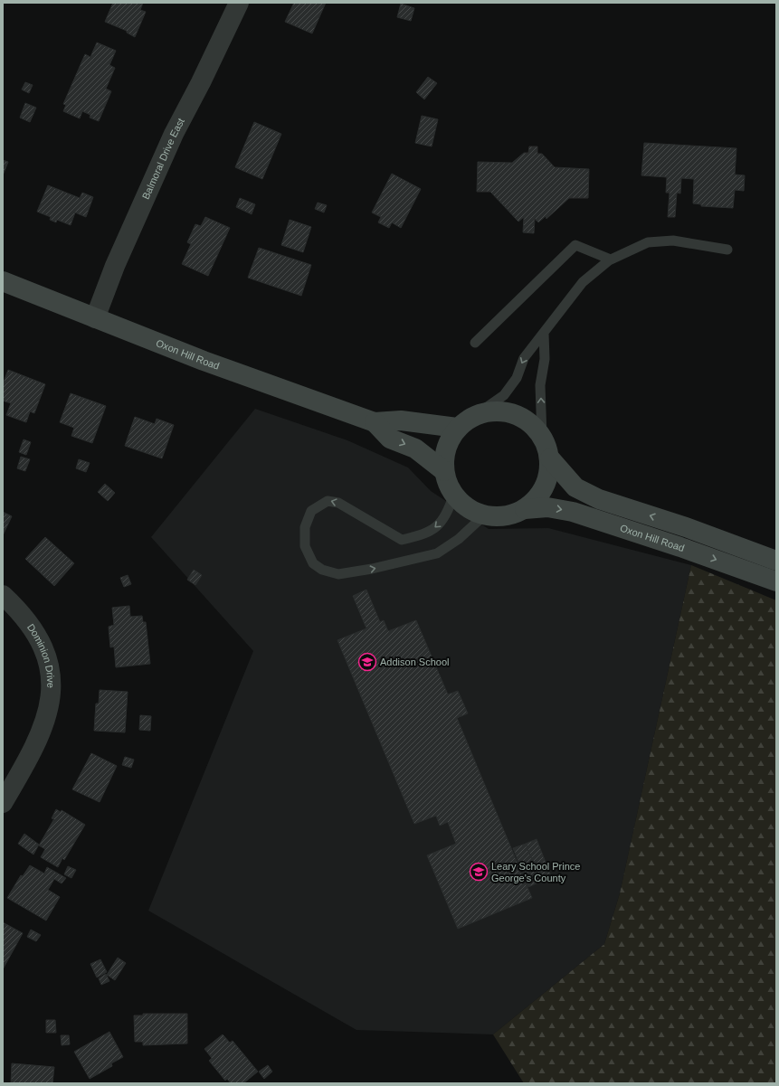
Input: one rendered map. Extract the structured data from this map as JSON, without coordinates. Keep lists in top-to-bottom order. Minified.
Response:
{"streets":{"main road":["Oxon Hill Road"],"street":["Balmoral Drive East","Dominion Drive"]},"crossings":[["Balmoral Drive East","Oxon Hill Road"]],"places":{"school or university":["Addison School","Leary School Prince George's County"]}}
